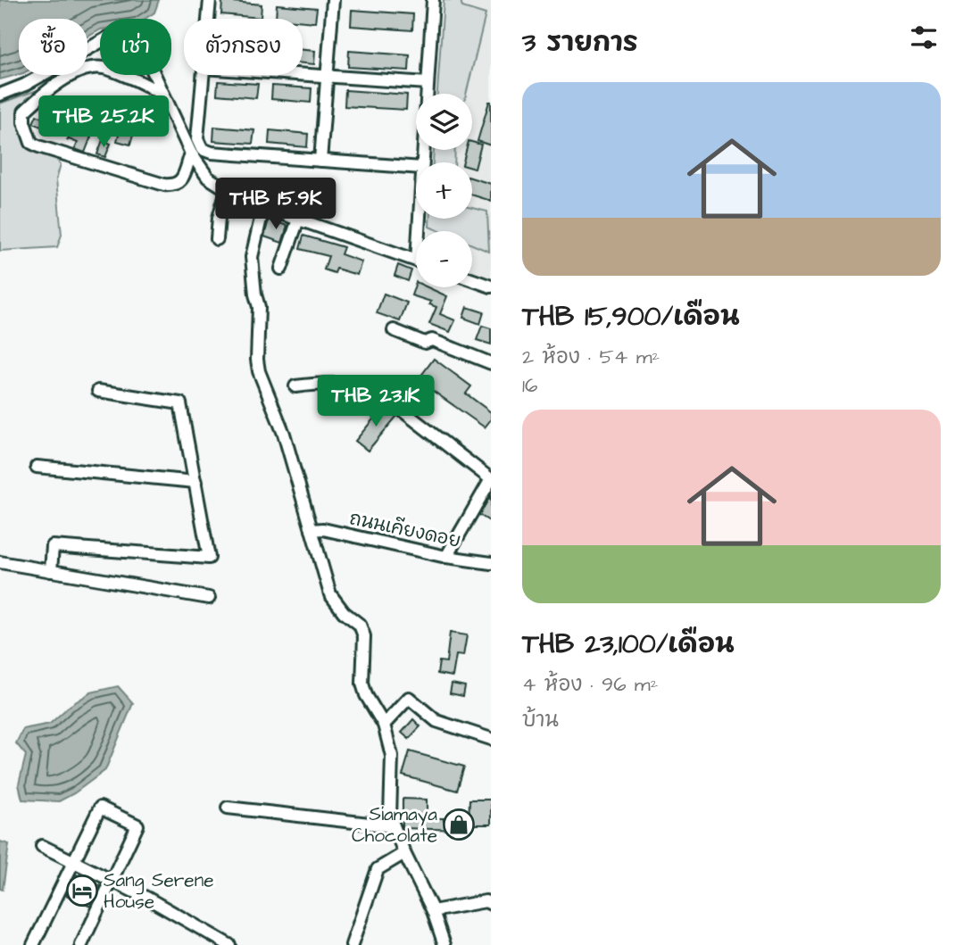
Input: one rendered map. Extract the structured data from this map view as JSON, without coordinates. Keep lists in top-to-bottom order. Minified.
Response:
{"streets":{"street":["ถนนเคียงดอย"]},"places":{"shop":["Siamaya Chocolate"],"hotel":["Sang Serene House"]},"page":{"heading":"3 รายการ","chip":["ซื้อ","เช่า","ตัวกรอง"],"list":[{"name":"THB 15,900/เดือน","note":"2 ห้อง · 54 m² · 16"},{"name":"THB 23,100/เดือน","note":"4 ห้อง · 96 m² · บ้าน"}],"map_buttons":["+","−"],"price":["THB 25.2K","THB 15.9K","THB 23.1K"]}}
